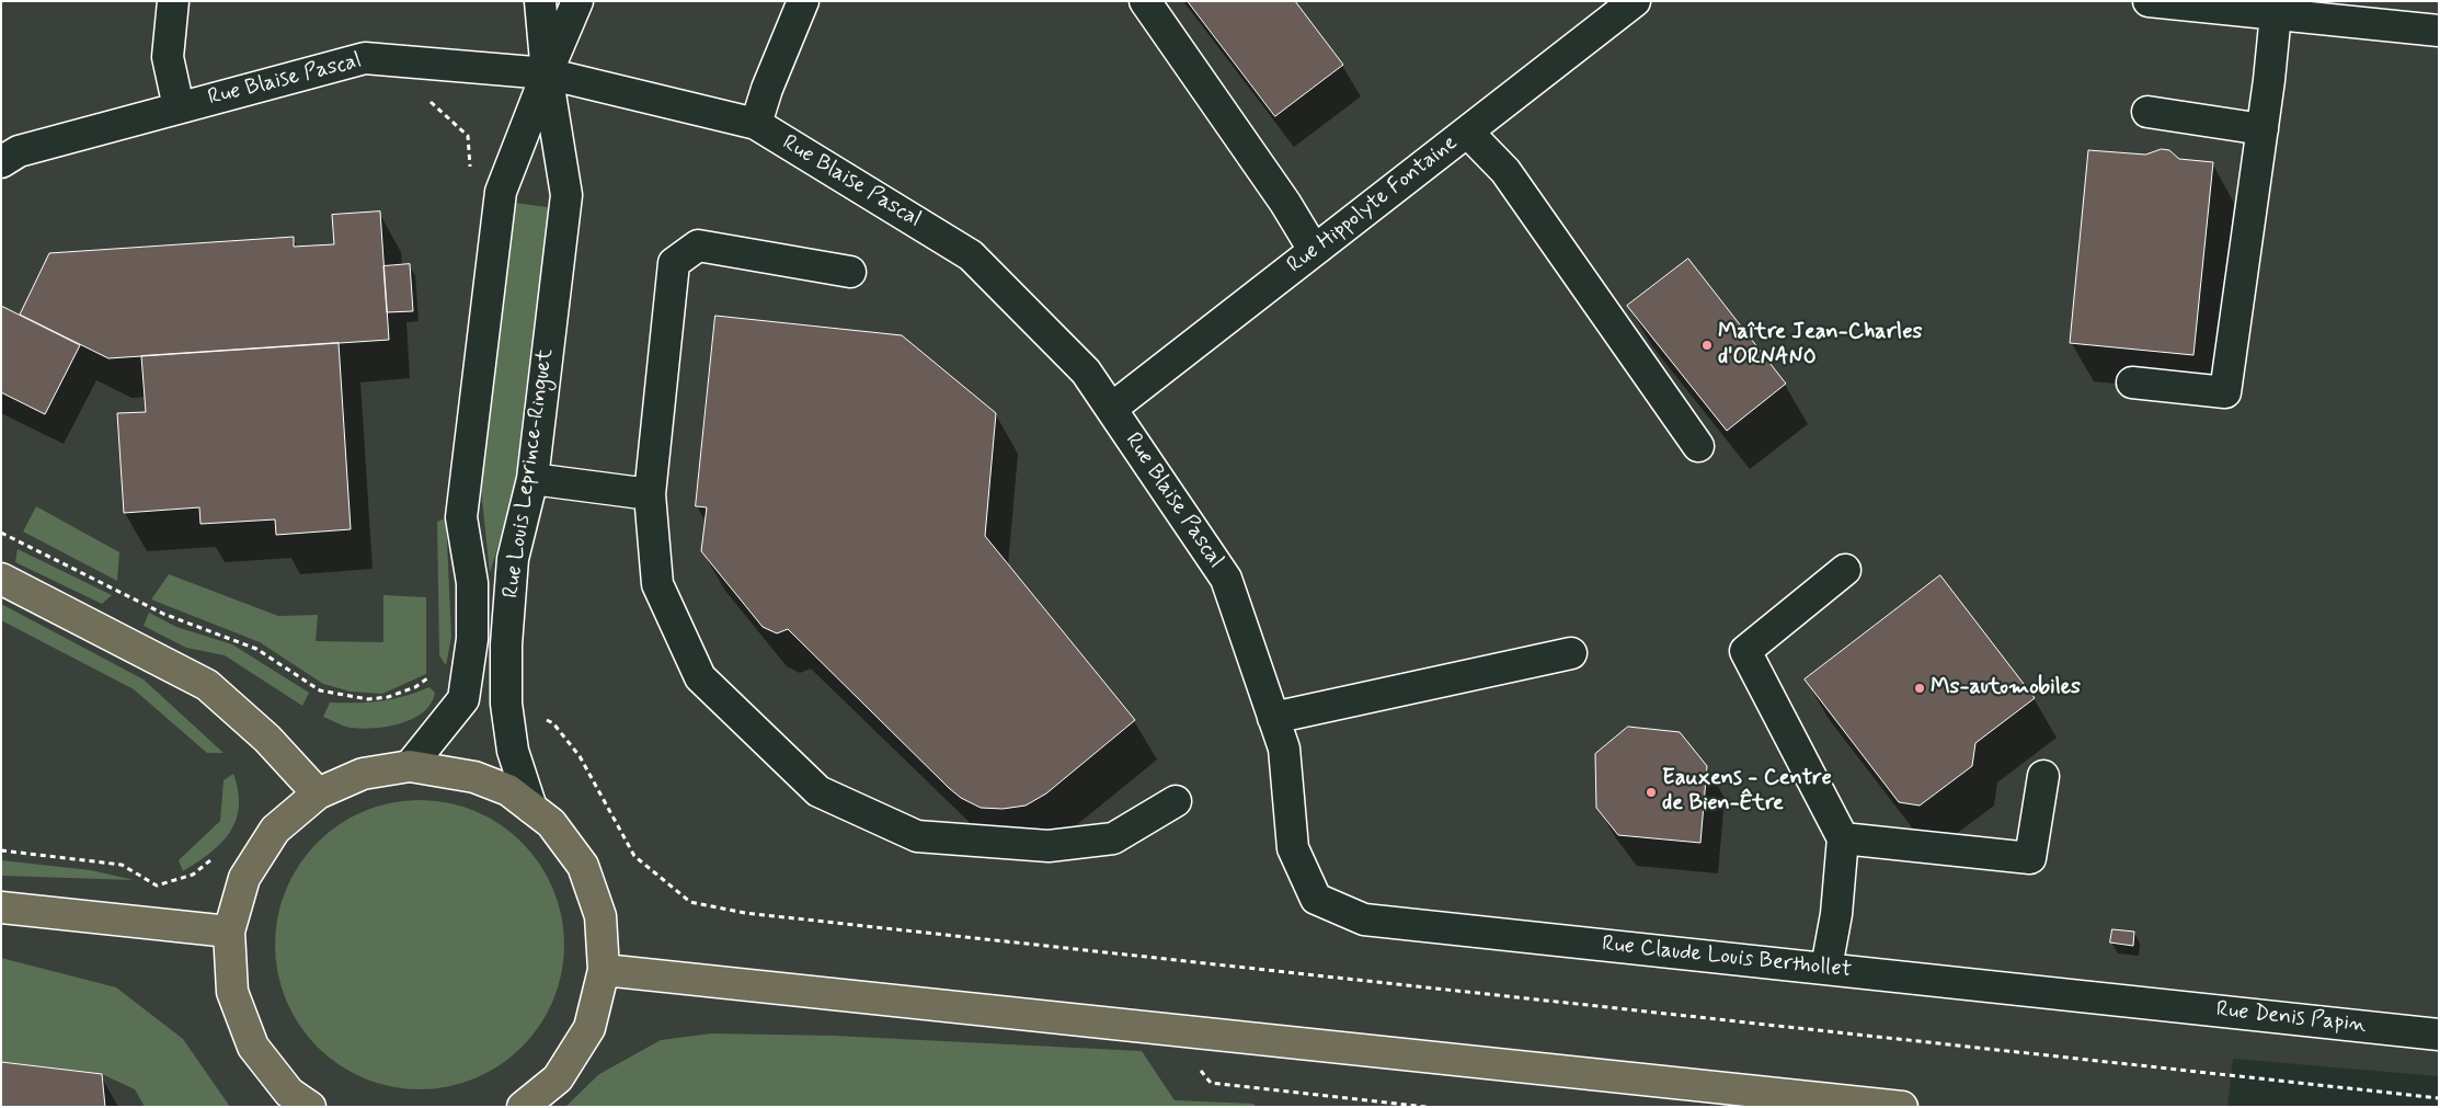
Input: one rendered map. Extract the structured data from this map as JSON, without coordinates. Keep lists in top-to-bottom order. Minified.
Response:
{"streets":{"street":["Rue Blaise Pascal","Rue Hippolyte Fontaine","Rue Louis Leprince-Ringuet","Rue Claude Louis Berthollet","Rue Denis Papin"]},"crossings":[["Rue Blaise Pascal","Rue Hippolyte Fontaine"],["Rue Blaise Pascal","Rue Louis Leprince-Ringuet"],["Rue Blaise Pascal","Rue Claude Louis Berthollet"],["Rue Claude Louis Berthollet","Rue Denis Papin"]],"places":["Maître Jean-Charles d'ORNANO","Ms-automobiles","Eauxens - Centre de Bien-Être"]}
